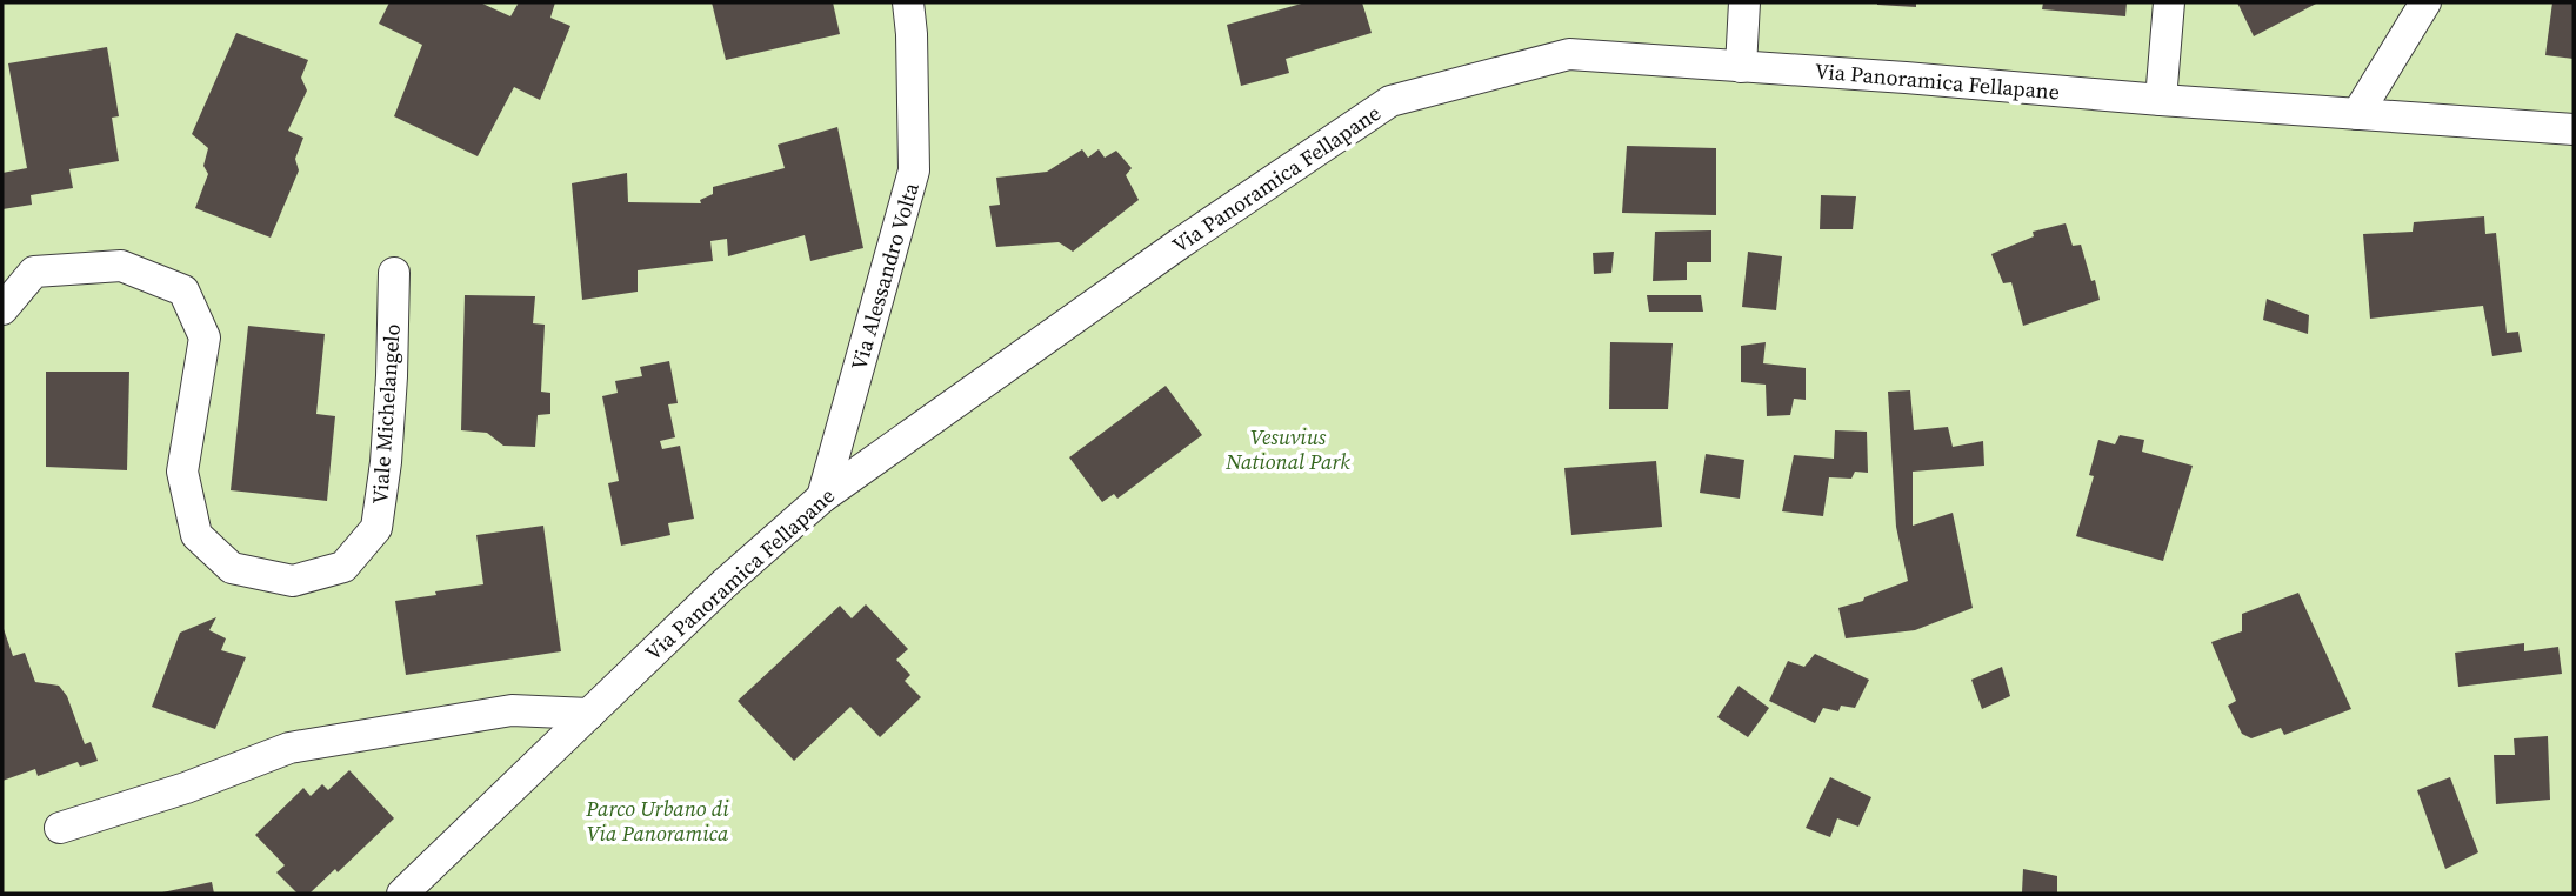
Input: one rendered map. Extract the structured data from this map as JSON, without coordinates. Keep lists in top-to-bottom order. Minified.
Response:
{"streets":{"street":["Via Panoramica Fellapane","Via Alessandro Volta","Viale Michelangelo"]},"crossings":[["Via Panoramica Fellapane","Via Alessandro Volta"]],"parks":["Vesuvius National Park","Parco Urbano di Via Panoramica"]}
